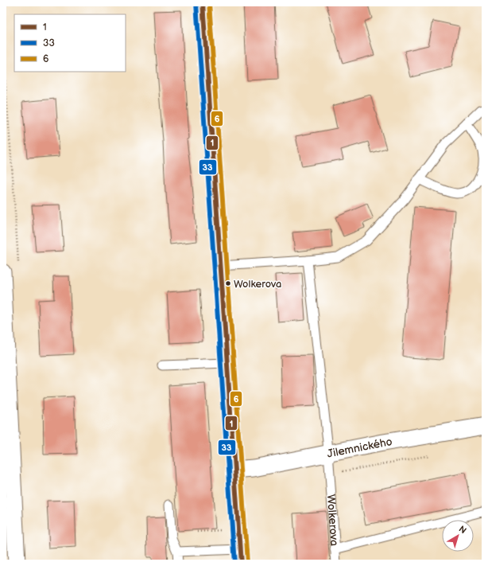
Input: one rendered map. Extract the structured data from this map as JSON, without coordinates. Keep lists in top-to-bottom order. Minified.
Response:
{"streets":{"street":["Jilemnického"],"lane":["Wolkerova"]},"crossings":[["Jilemnického","Wolkerova"]],"places":["Wolkerova"],"lines":["transit line 1","transit line 6","transit line 33"],"legend":["1","33","6"],"north":"top right"}
